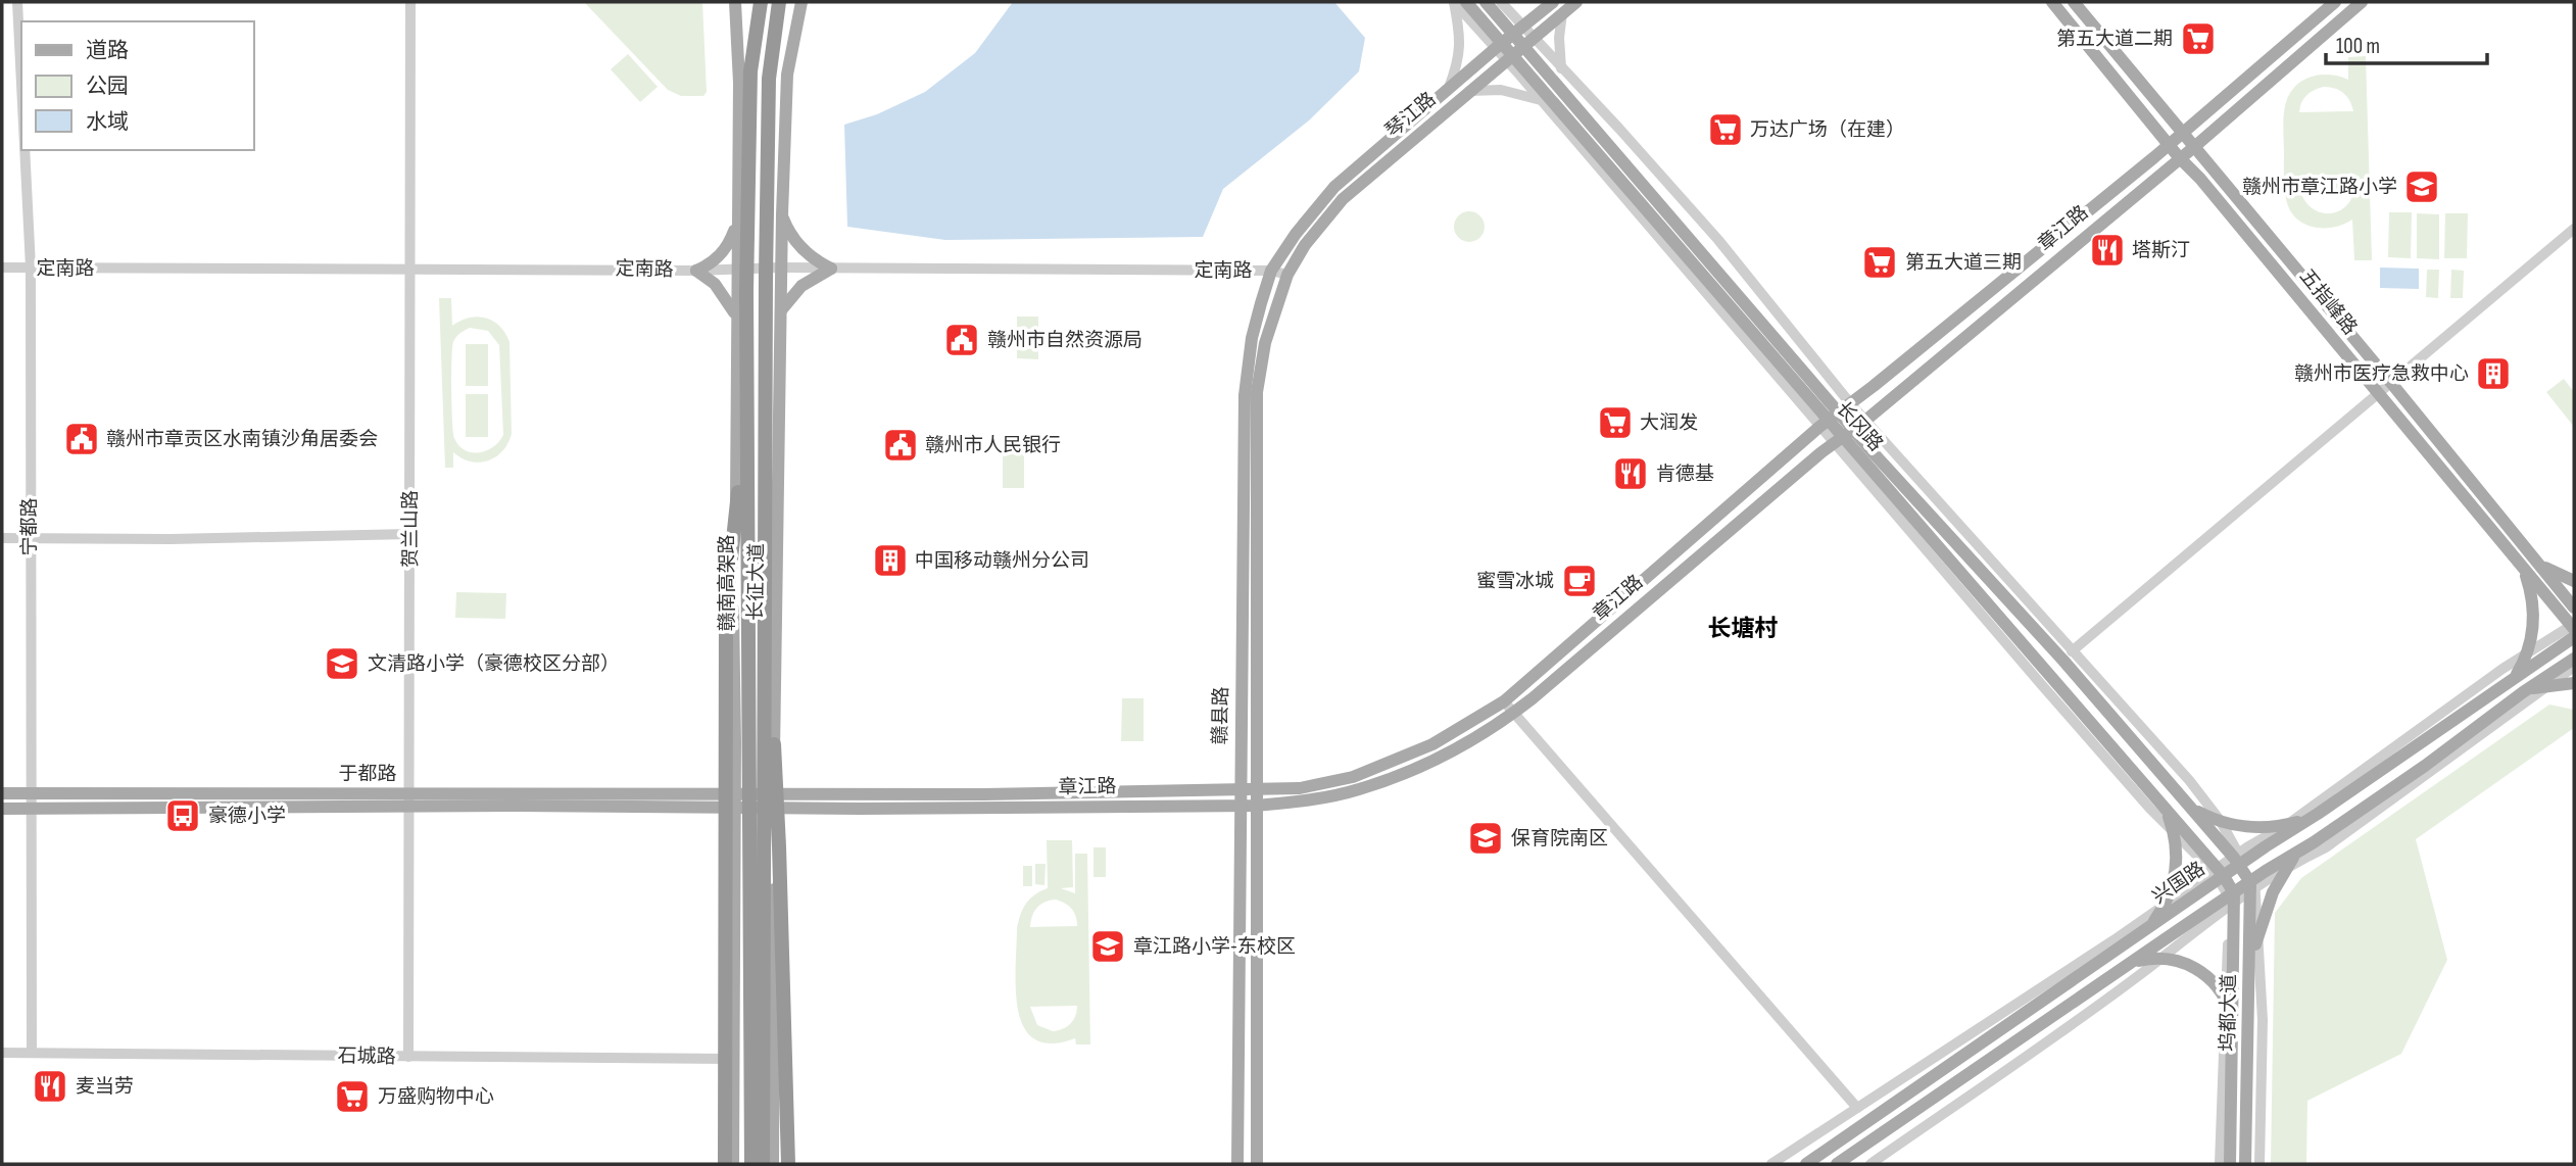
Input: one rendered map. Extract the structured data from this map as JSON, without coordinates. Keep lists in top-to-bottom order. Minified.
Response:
{"streets":{"highway":["赣南高架路"],"main road":["琴江路","章江路","五指峰路","长冈路","长征大道","赣县路","于都路","兴国路","坞都大道"],"street":["定南路","宁都路","贺兰山路","石城路"]},"crossings":[["琴江路","定南路"],["琴江路","长冈路"],["琴江路","赣县路"],["章江路","五指峰路"],["章江路","长冈路"],["章江路","长征大道"],["章江路","赣县路"],["章江路","于都路"],["定南路","宁都路"],["定南路","贺兰山路"],["定南路","长征大道"],["定南路","赣县路"],["五指峰路","兴国路"],["长冈路","兴国路"],["宁都路","于都路"],["宁都路","石城路"],["贺兰山路","于都路"],["贺兰山路","石城路"],["长征大道","于都路"],["长征大道","石城路"],["兴国路","坞都大道"]],"districts":["长塘村"],"places":{"supermarket":["第五大道二期","万达广场（在建）","第五大道三期","大润发","万盛购物中心"],"school or university":["赣州市章江路小学","文清路小学（豪德校区分部）","保育院南区","章江路小学-东校区"],"restaurant":["塔斯汀","肯德基","麦当劳"],"public building":["赣州市自然资源局","赣州市章贡区水南镇沙角居委会","赣州市人民银行"],"building":["赣州市医疗急救中心","中国移动赣州分公司"],"cafe":["蜜雪冰城"],"bus stop":["豪德小学"]},"legend":["道路","公园","水域"],"scale_bar":"100 m"}
